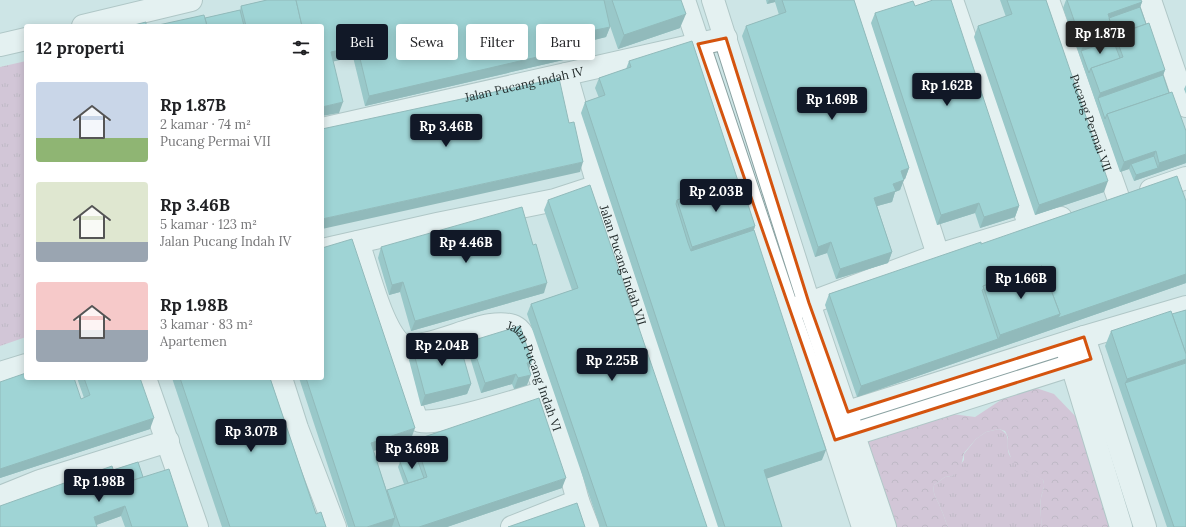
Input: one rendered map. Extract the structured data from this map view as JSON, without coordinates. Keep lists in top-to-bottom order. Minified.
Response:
{"streets":{"street":["Jalan Pucang Indah IV","Pucang Permai VII","Jalan Pucang Indah VII","Jalan Pucang Indah VI"]},"crossings":[["Jalan Pucang Indah IV","Jalan Pucang Indah VII"]],"page":{"price":["Rp 1.87B","Rp 1.62B","Rp 1.69B","Rp 3.46B","Rp 2.03B","Rp 4.46B","Rp 1.66B","Rp 2.04B","Rp 2.25B","Rp 3.07B","Rp 3.69B","Rp 1.98B"],"chip":["Beli","Sewa","Filter","Baru"],"heading":"12 properti","list":[{"name":"Rp 1.87B","note":"2 kamar · 74 m² · Pucang Permai VII"},{"name":"Rp 3.46B","note":"5 kamar · 123 m² · Jalan Pucang Indah IV"},{"name":"Rp 1.98B","note":"3 kamar · 83 m² · Apartemen"}]}}
